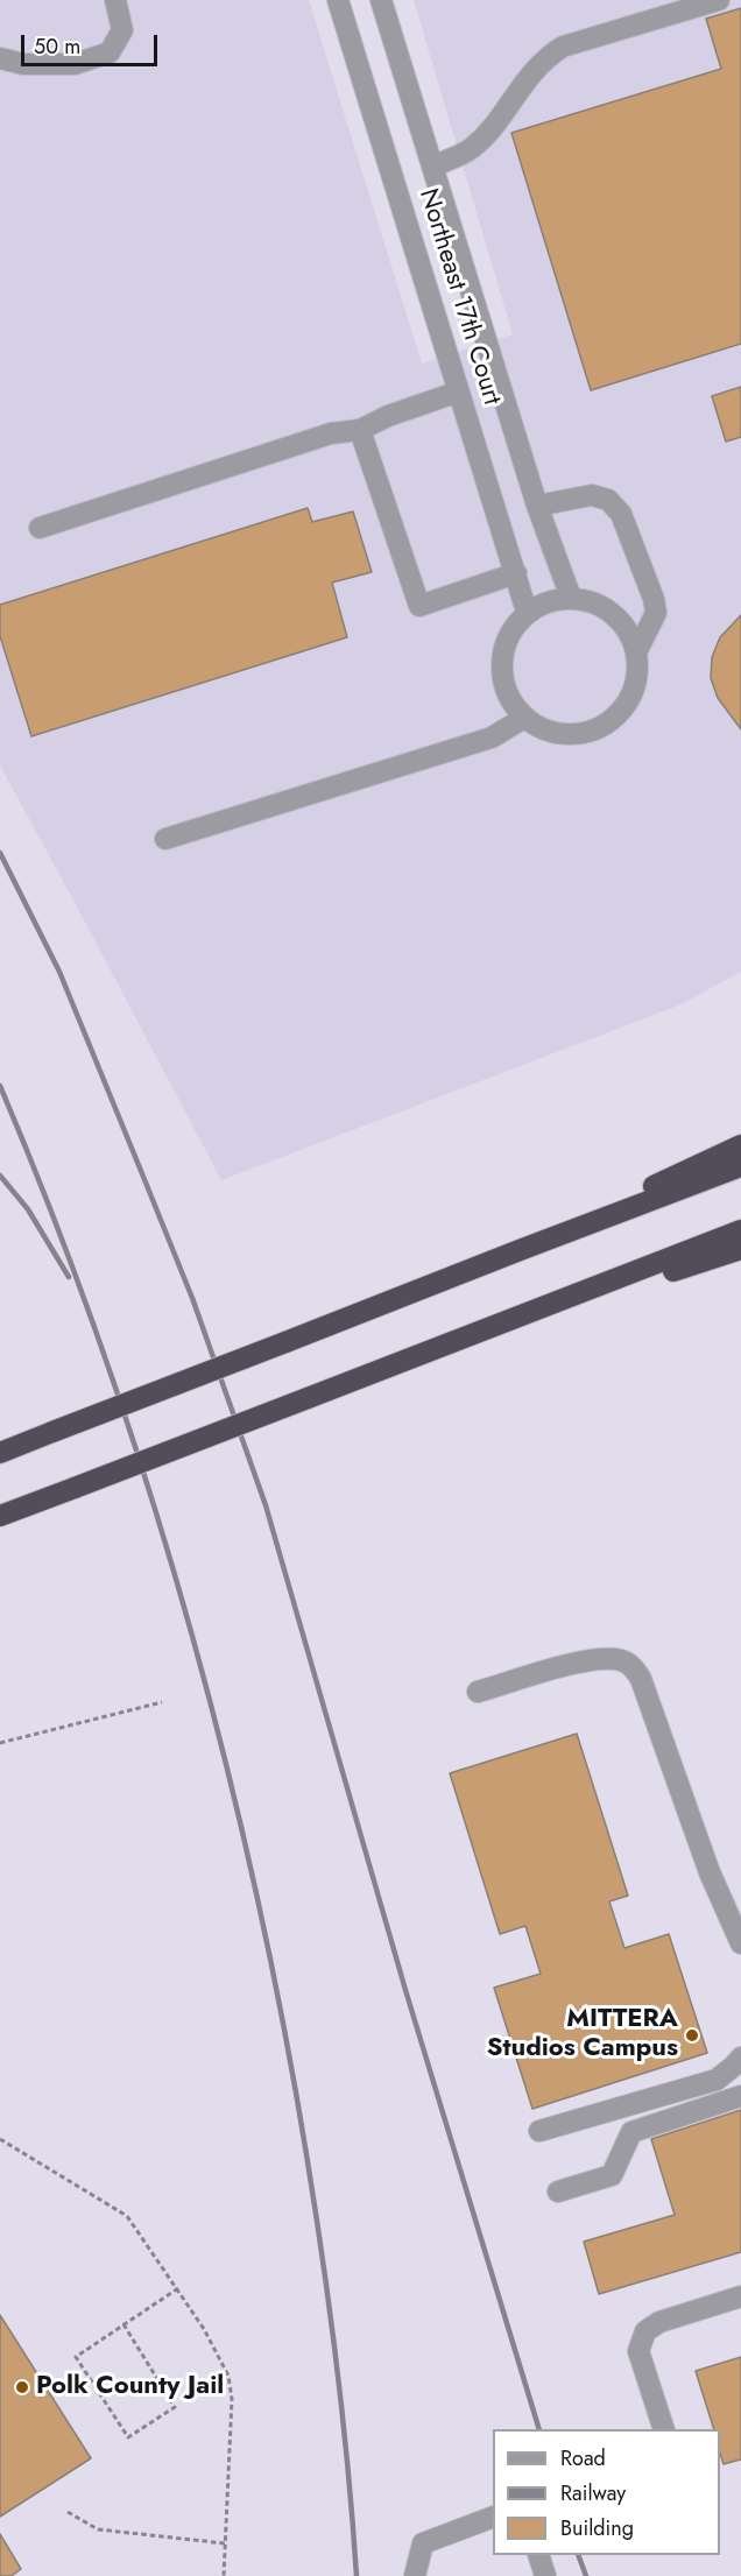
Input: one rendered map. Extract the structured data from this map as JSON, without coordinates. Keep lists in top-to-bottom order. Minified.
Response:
{"streets":{"street":["Northeast 17th Court"]},"places":["MITTERA Studios Campus","Polk County Jail"],"legend":["Road","Railway","Building"],"scale_bar":"50 m"}
